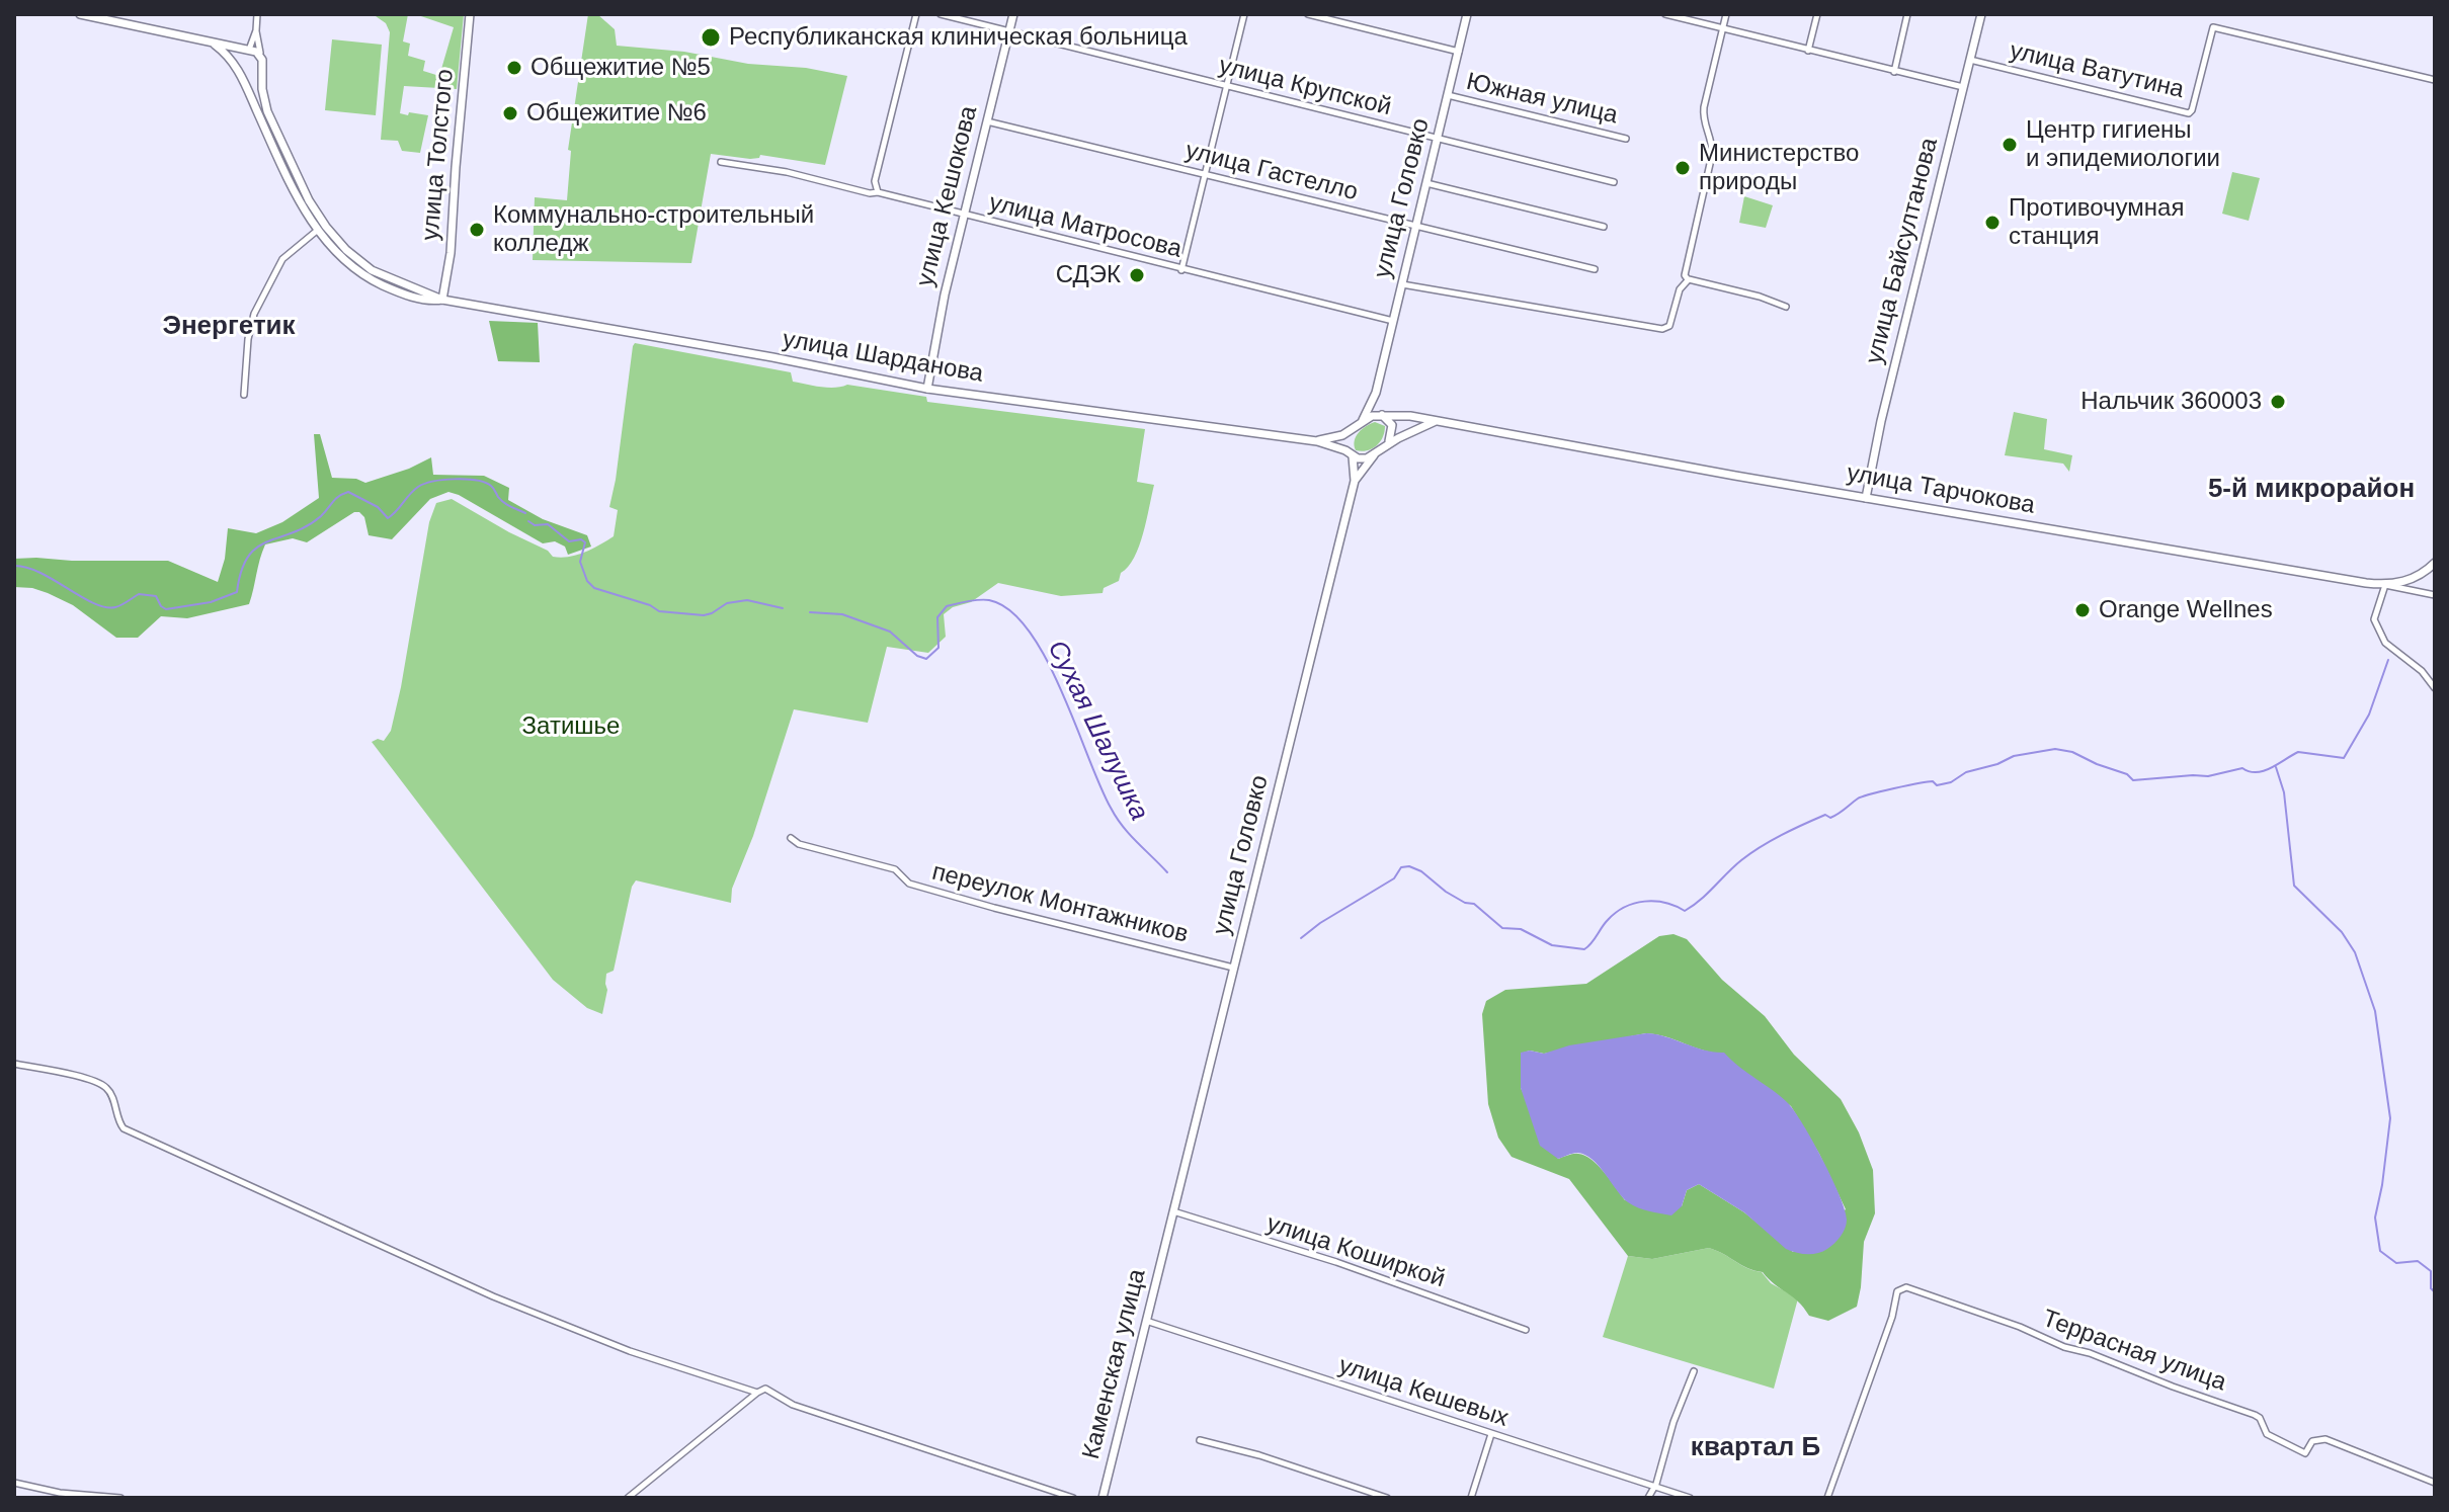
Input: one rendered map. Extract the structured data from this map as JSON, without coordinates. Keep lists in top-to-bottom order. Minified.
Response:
{"streets":{"main road":["улица Толстого","улица Кешокова","улица Головко","улица Байсултанова","улица Шарданова","улица Тарчокова","Каменская улица"],"street":["улица Ватутина","улица Крупской","Южная улица","улица Гастелло","улица Матросова","переулок Монтажников","улица Коширкой","Террасная улица","улица Кешевых"]},"crossings":[["улица Ватутина","улица Байсултанова"],["улица Крупской","улица Кешокова"],["улица Крупской","улица Головко"],["Южная улица","улица Головко"],["улица Толстого","улица Шарданова"],["улица Гастелло","улица Кешокова"],["улица Гастелло","улица Головко"],["улица Кешокова","улица Матросова"],["улица Кешокова","улица Шарданова"],["улица Головко","улица Матросова"],["улица Головко","переулок Монтажников"],["улица Головко","улица Коширкой"],["улица Головко","Каменская улица"],["улица Байсултанова","улица Тарчокова"],["Каменская улица","улица Кешевых"]],"districts":["Энергетик","5-й микрорайон","квартал Б"],"water":["Сухая Шалушка"],"parks":["Затишье"],"places":["Республиканская клиническая больница","Общежитие №5","Общежитие №6","Центр гигиены и эпидемиологии","Министерство природы","Противочумная станция","Коммунально-строительный колледж","СДЭК","Нальчик 360003","Orange Wellnes"]}
